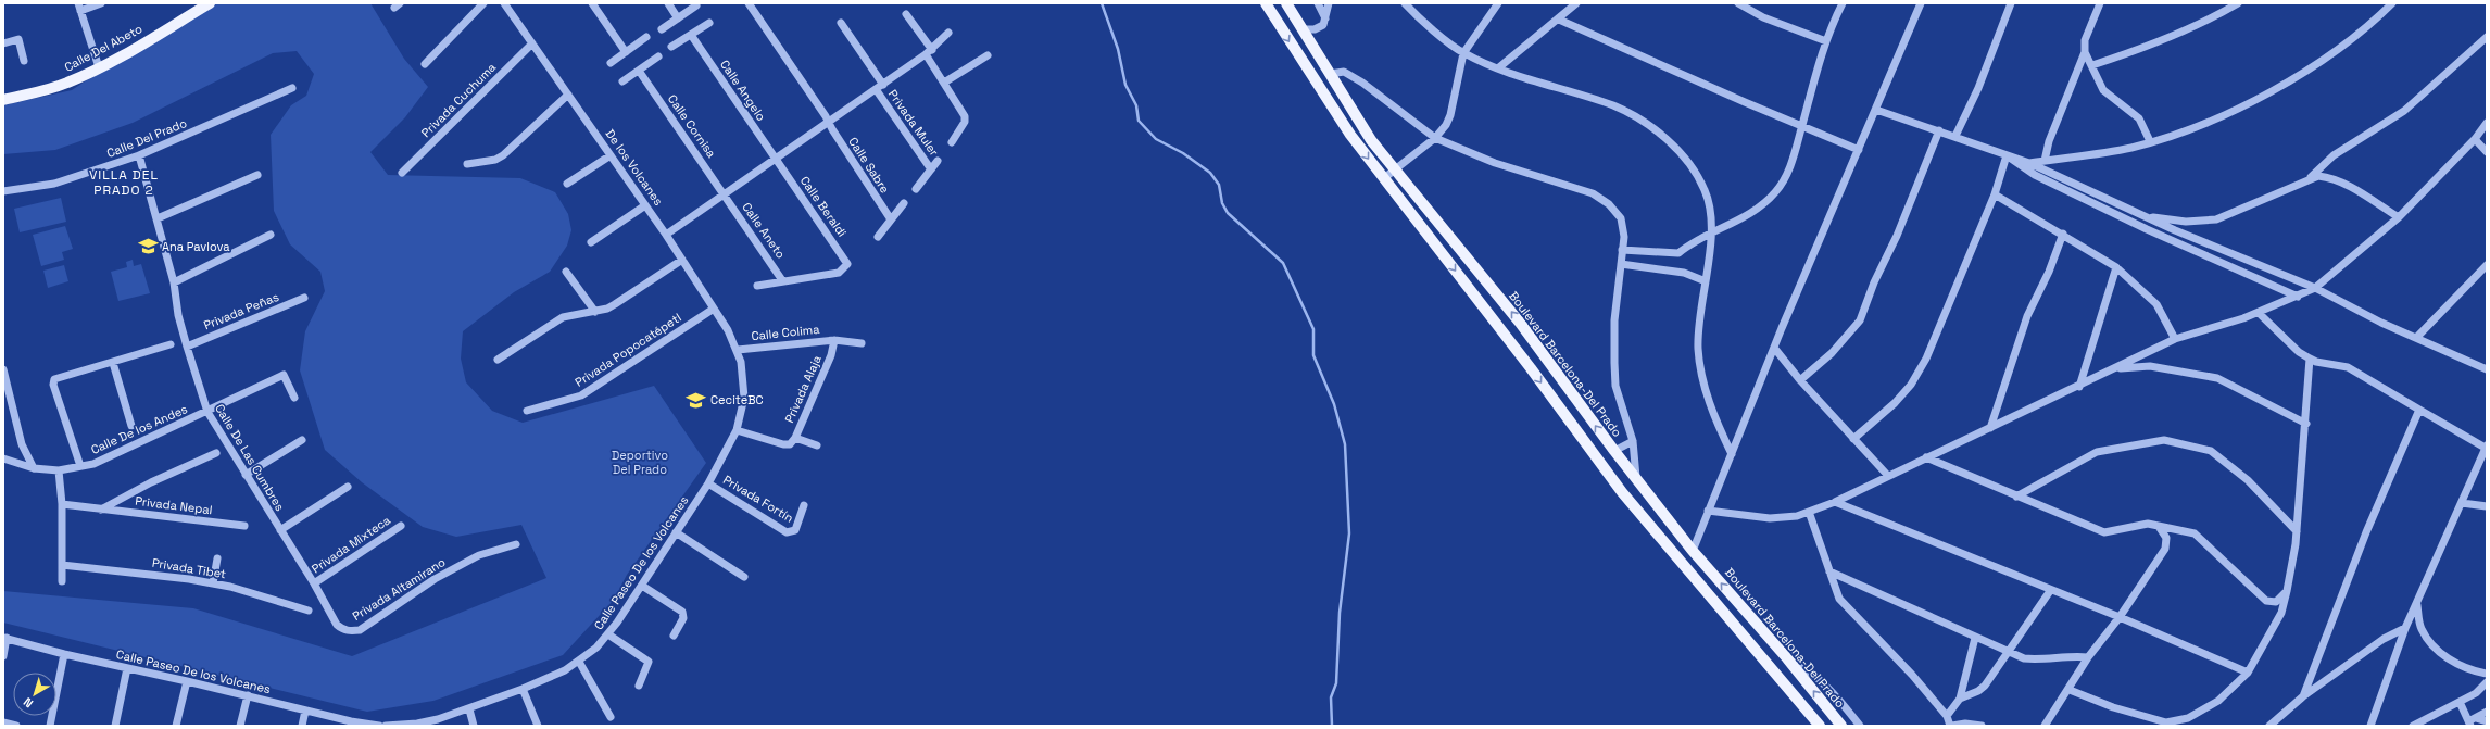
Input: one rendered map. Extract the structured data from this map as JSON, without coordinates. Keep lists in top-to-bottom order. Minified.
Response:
{"streets":{"main road":["Calle Del Abeto","Boulevard Barcelona-Del Prado"],"street":["Calle Angelo","Privada Cuchuma","Privada Muler","Calle Cornisa","Calle Del Prado","Calle Sabre","De los Volcanes","Calle Beraldi","Calle Aneto","Privada Peñas","Calle Colima","Privada Popocatépetl","Privada Alaja","Calle De los Andes","Calle De Las Cumbres","Privada Fortín","Privada Nepal","Privada Mixteca","Calle Paseo De los Volcanes","Privada Tibet","Privada Altamirano"]},"crossings":[["Calle Angelo","Calle Beraldi"],["Privada Cuchuma","De los Volcanes"],["Calle Cornisa","Calle Aneto"],["Calle Del Prado","Calle De Las Cumbres"],["De los Volcanes","Calle Colima"],["De los Volcanes","Privada Popocatépetl"],["De los Volcanes","Calle Paseo De los Volcanes"],["Calle Beraldi","Calle Aneto"],["Privada Peñas","Calle De Las Cumbres"],["Calle Colima","Privada Alaja"],["Calle Colima","Calle Paseo De los Volcanes"],["Privada Alaja","Calle Paseo De los Volcanes"],["Calle De los Andes","Calle De Las Cumbres"],["Calle De Las Cumbres","Privada Mixteca"],["Calle De Las Cumbres","Privada Altamirano"],["Privada Fortín","Calle Paseo De los Volcanes"]],"districts":["VILLA DEL PRADO 2"],"parks":["Deportivo Del Prado"],"places":{"school or university":["Ana Pavlova","CeciteBC"]},"north":"bottom left"}
